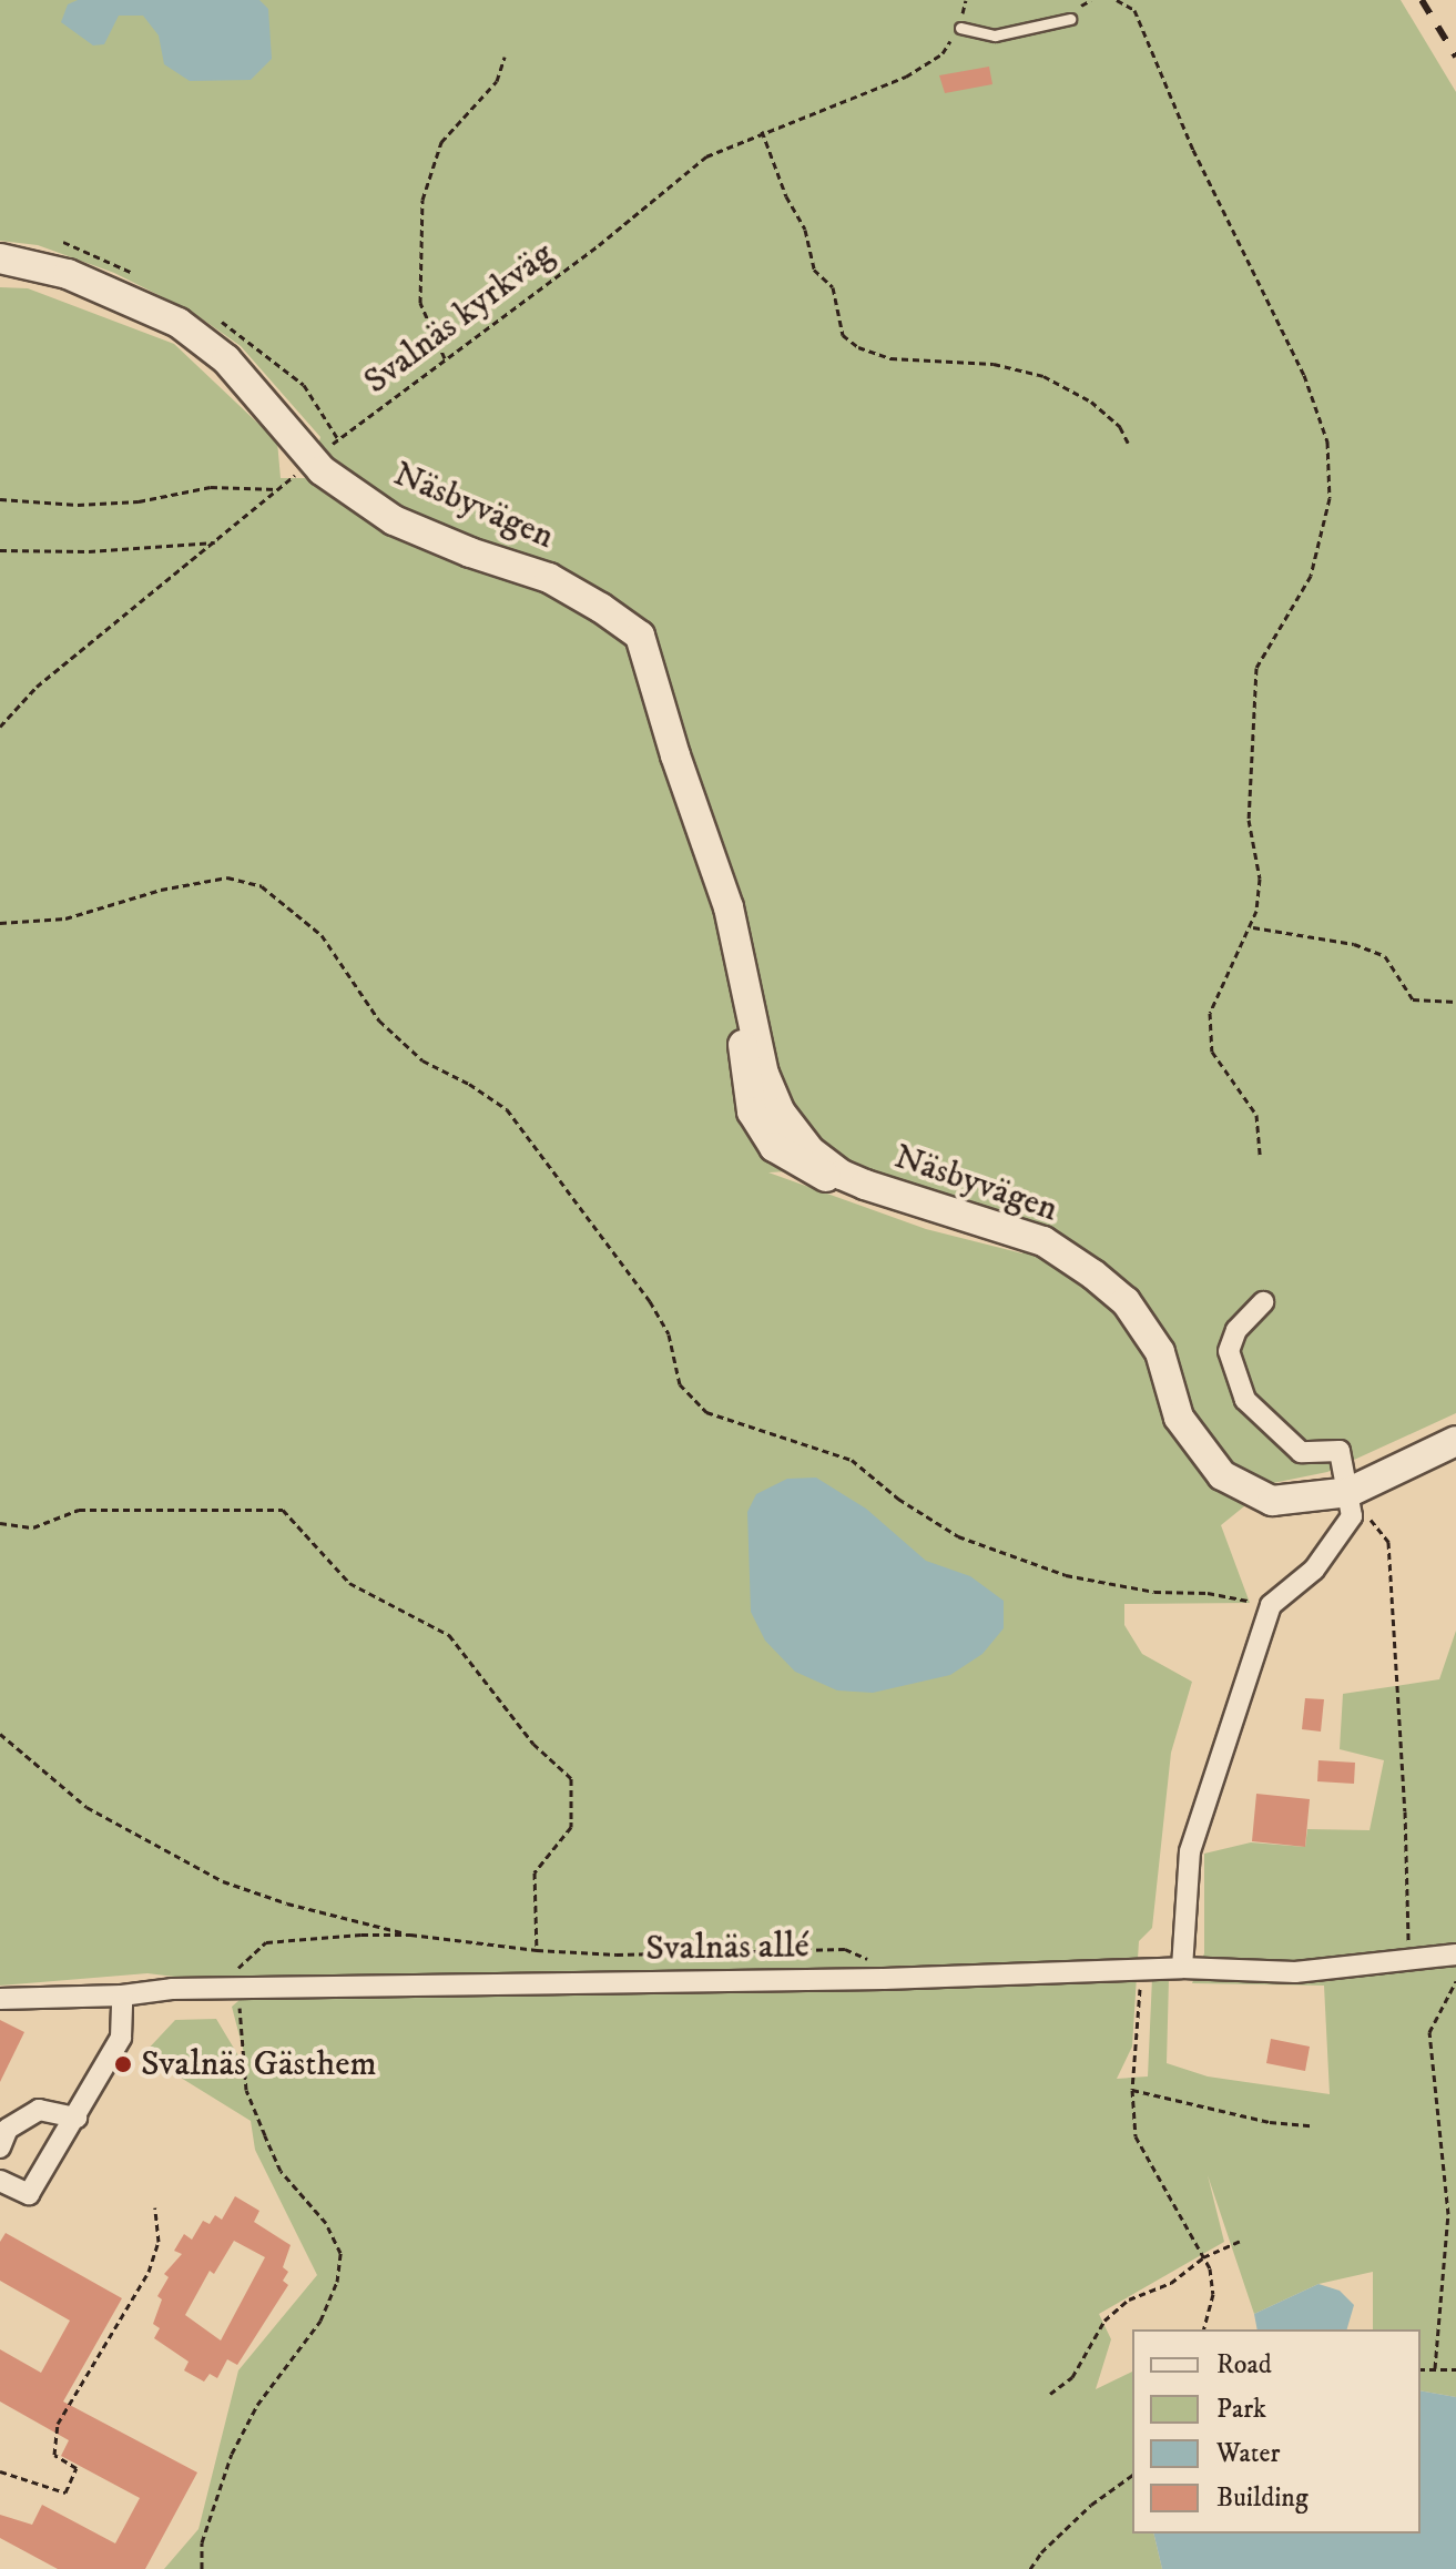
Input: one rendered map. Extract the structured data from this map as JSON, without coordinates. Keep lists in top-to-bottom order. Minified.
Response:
{"streets":{"street":["Näsbyvägen","Svalnäs allé"],"path":["Svalnäs kyrkväg"]},"crossings":[["Svalnäs kyrkväg","Näsbyvägen"]],"places":["Svalnäs Gästhem"],"legend":["Road","Park","Water","Building"]}
